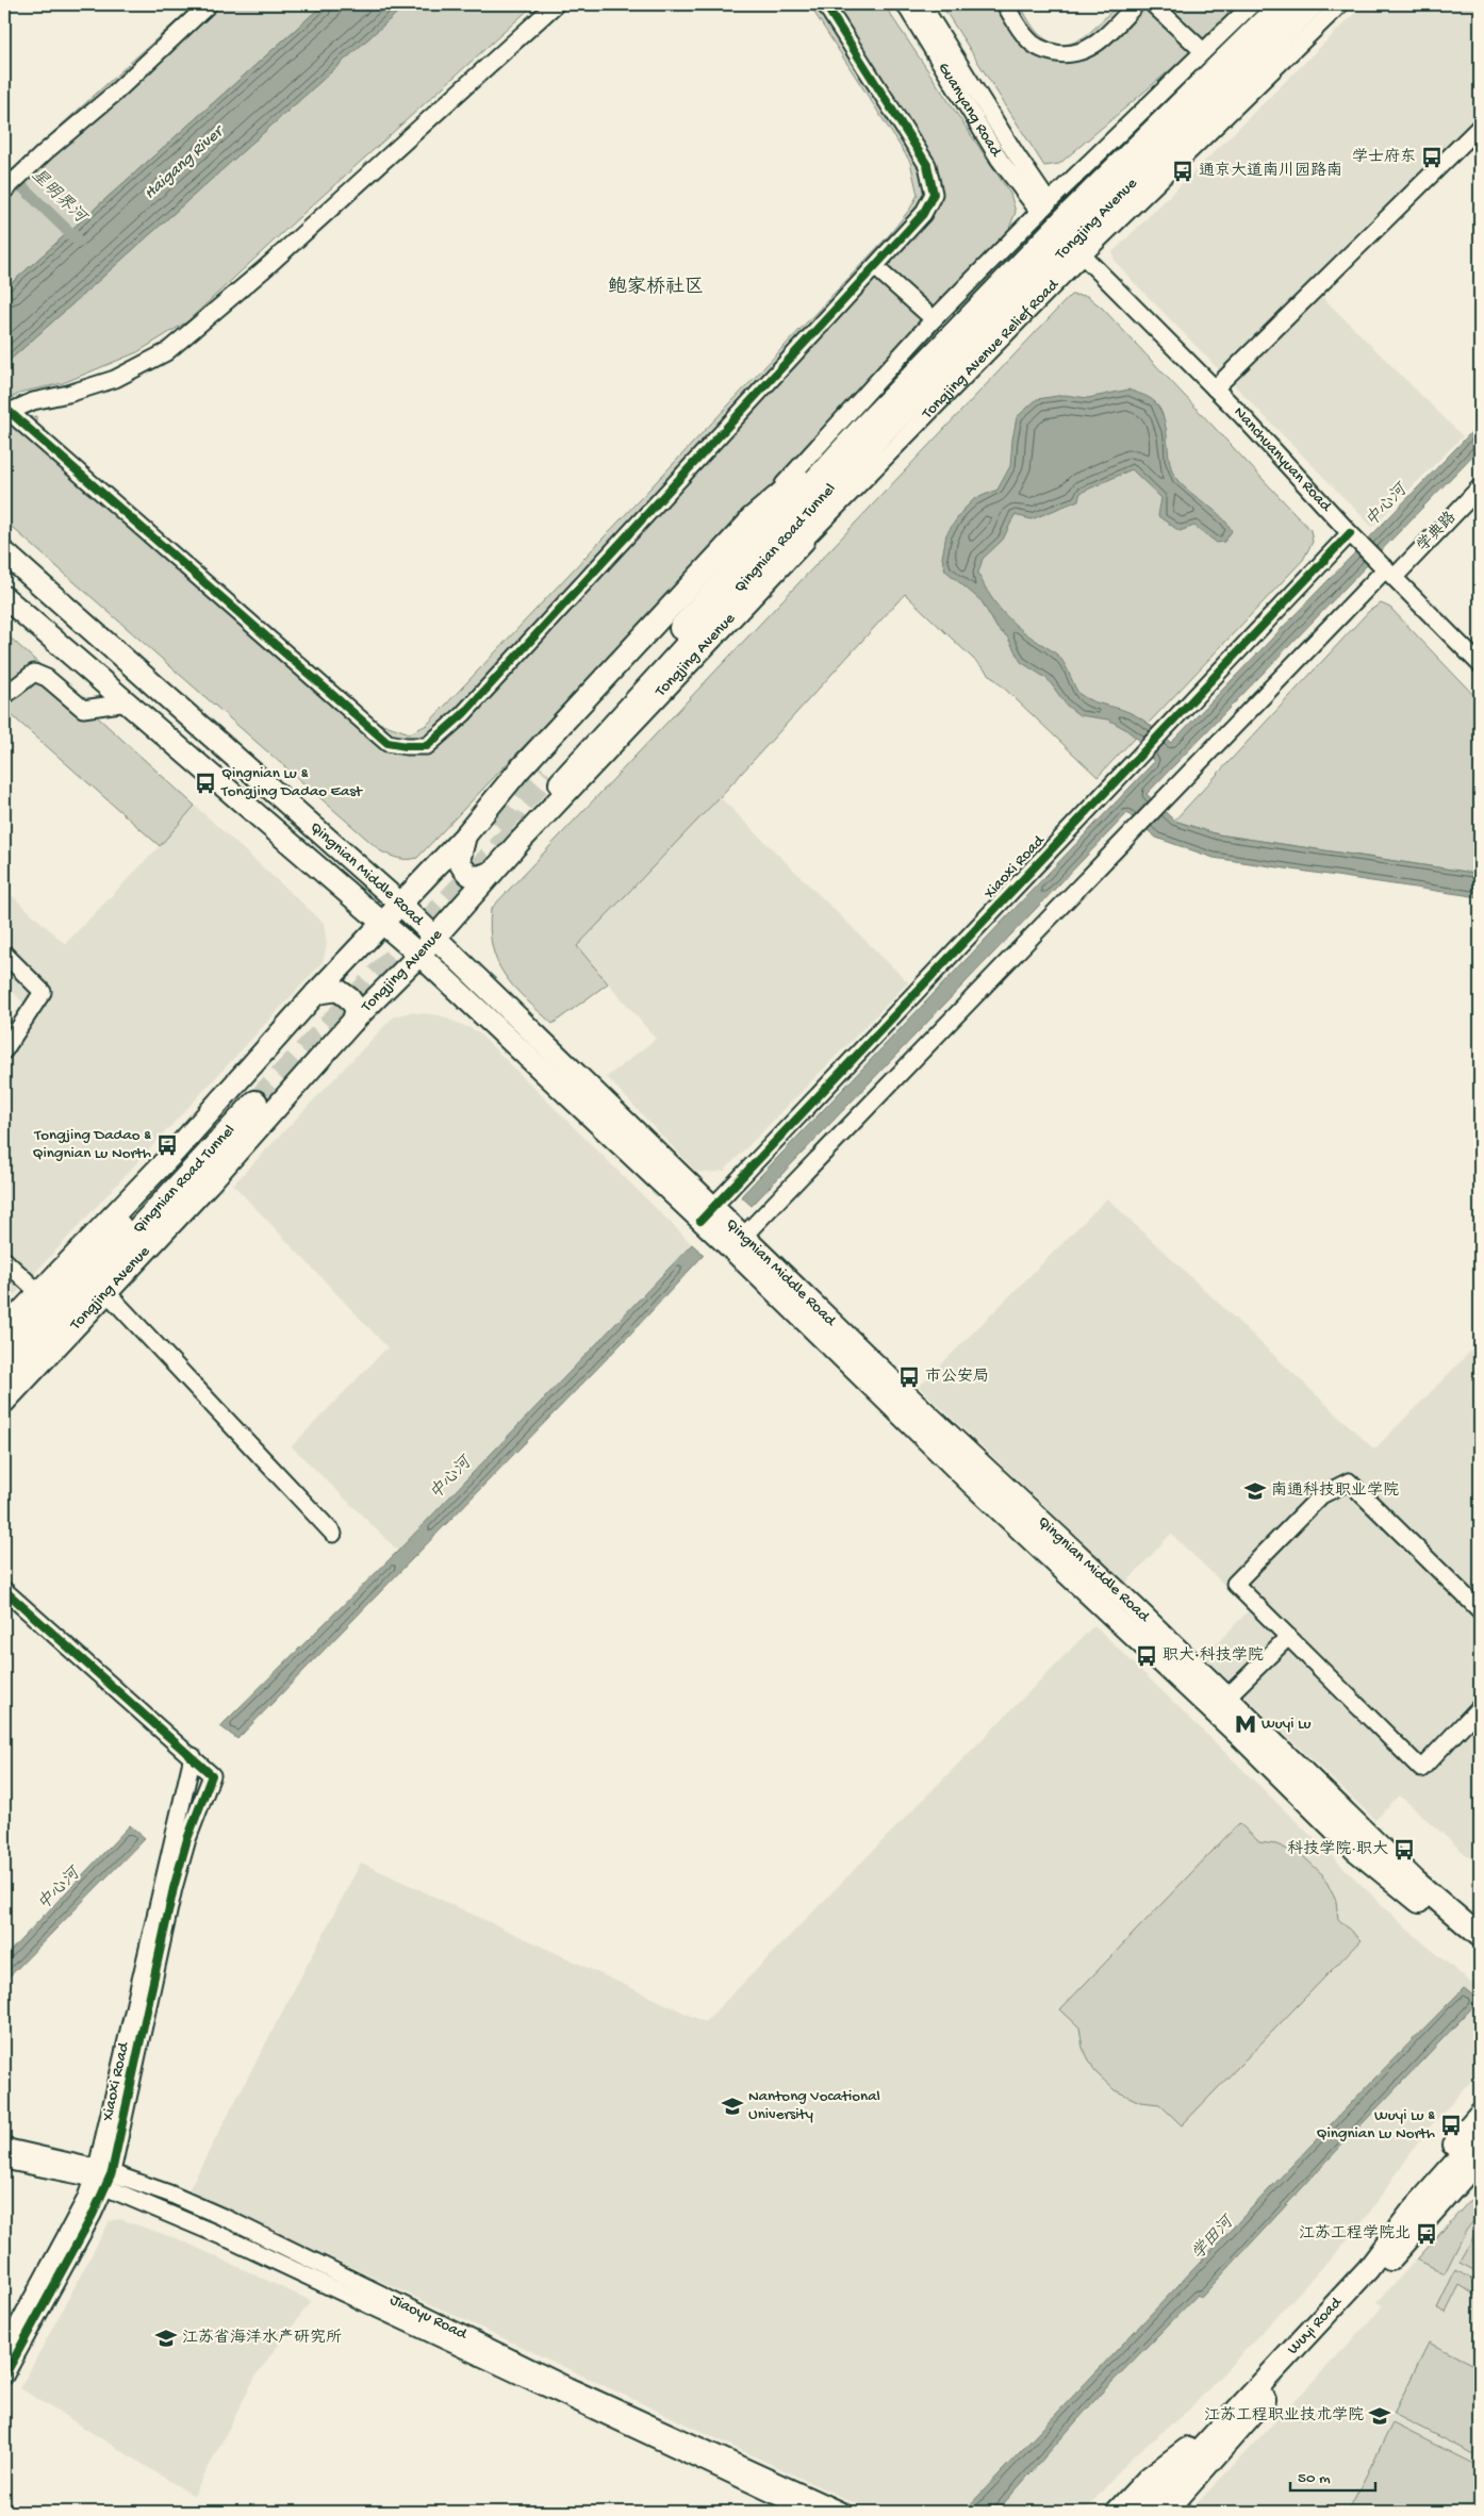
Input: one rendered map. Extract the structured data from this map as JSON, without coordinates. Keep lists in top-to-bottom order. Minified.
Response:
{"streets":{"highway":["Tongjing Avenue","Qingnian Road Tunnel"],"main road":["Qingnian Middle Road","Wuyi Road"],"street":["Guanyang Road","Tongjing Avenue Relief Road","Nanchuanyuan Road","学典路","Xiaoxi Road","Jiaoyu Road"]},"crossings":[["Tongjing Avenue","Tongjing Avenue Relief Road"],["Tongjing Avenue","Qingnian Road Tunnel"],["Tongjing Avenue","Qingnian Middle Road"],["Tongjing Avenue Relief Road","Nanchuanyuan Road"],["Nanchuanyuan Road","学典路"],["Nanchuanyuan Road","Xiaoxi Road"],["Xiaoxi Road","Qingnian Middle Road"],["Xiaoxi Road","Jiaoyu Road"]],"districts":["鲍家桥社区"],"water":["Haigang River","星明界河","中心河","学田河"],"places":{"bus stop":["学士府东","通京大道南川园路南","Qingnian Lu & Tongjing Dadao East","Tongjing Dadao & Qingnian Lu North","市公安局","职大·科技学院","科技学院·职大","Wuyi Lu & Qingnian Lu North","江苏工程学院北"],"school or university":["南通科技职业学院","Nantong Vocational University","江苏省海洋水产研究所","江苏工程职业技术学院"],"metro station":["Wuyi Lu"]},"scale_bar":"50 m"}
